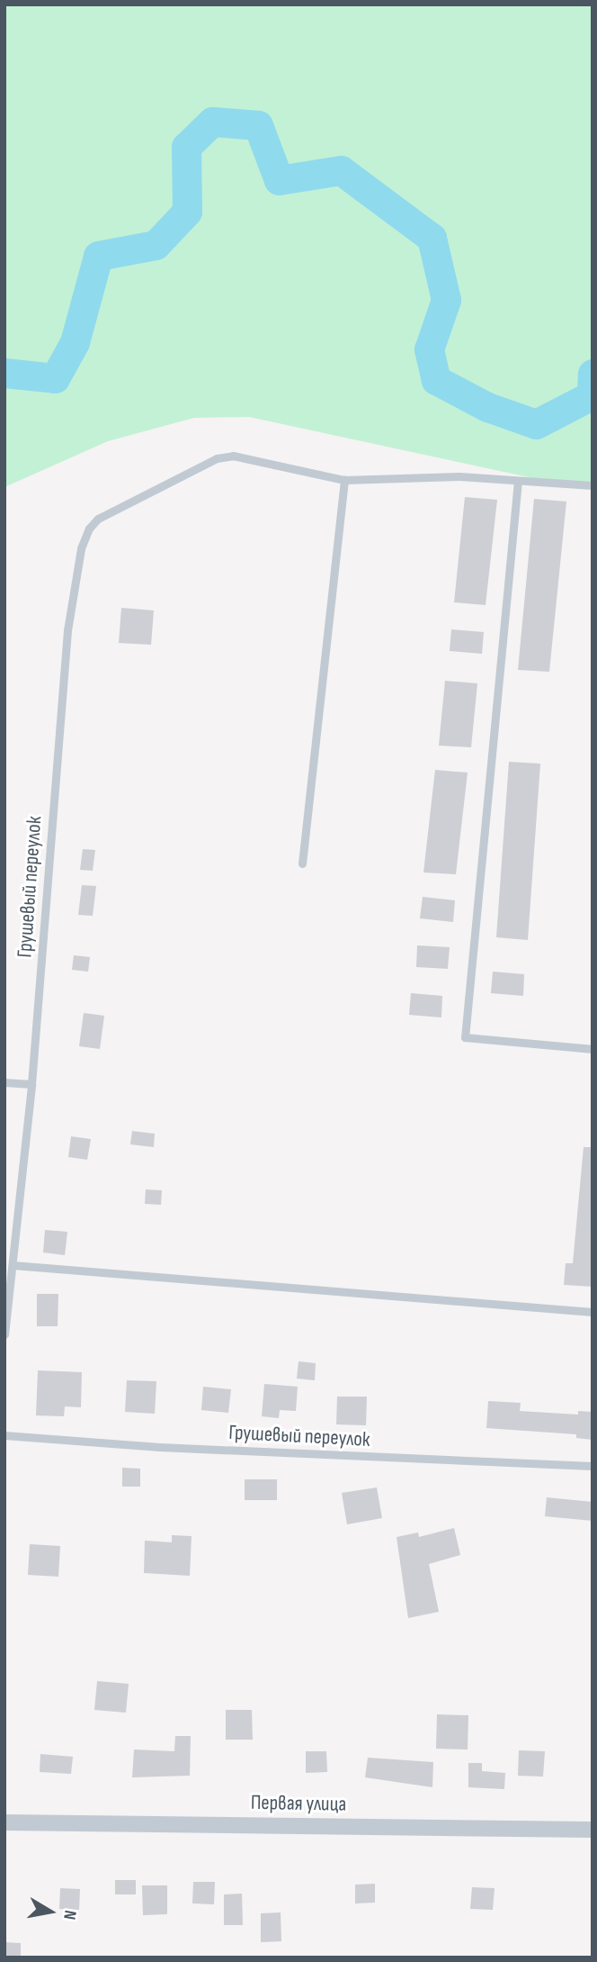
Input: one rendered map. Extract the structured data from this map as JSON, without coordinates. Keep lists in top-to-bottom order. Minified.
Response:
{"streets":{"street":["Первая улица"],"lane":["Грушевый переулок"]},"north":"right"}
